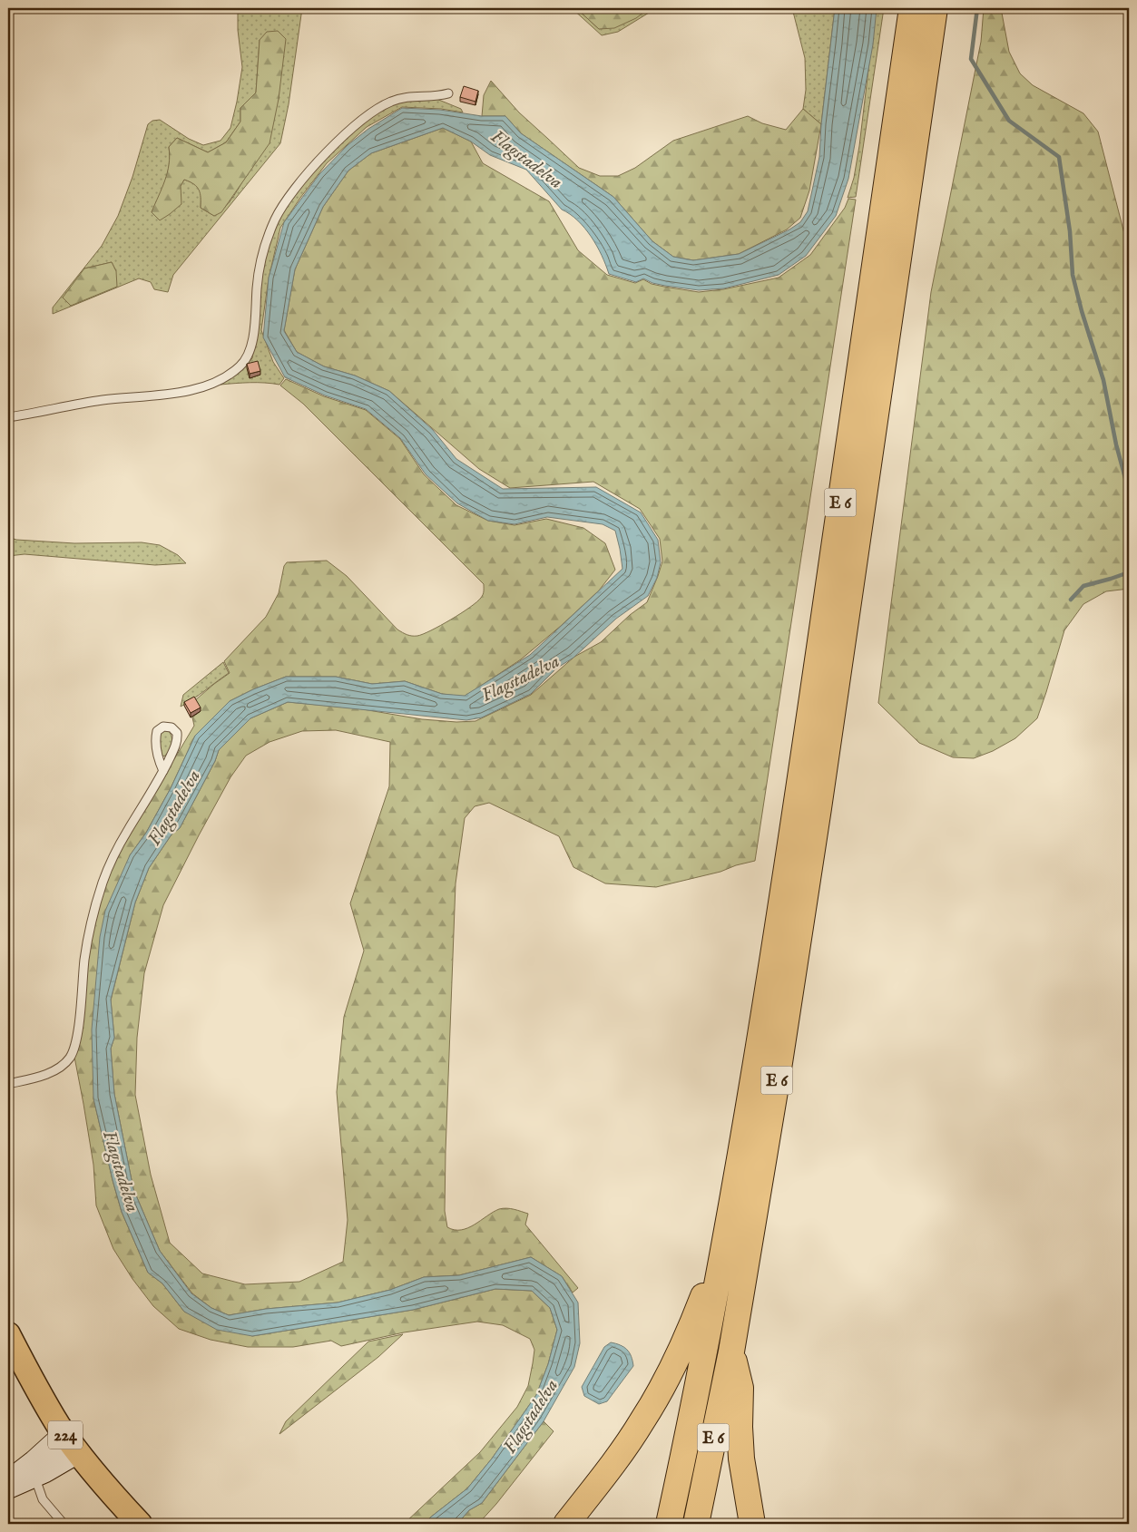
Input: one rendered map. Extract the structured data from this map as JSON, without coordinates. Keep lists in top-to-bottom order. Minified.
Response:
{"streets":{"highway":["E 6"],"main road":["224"]},"water":["Flagstadelva"]}
